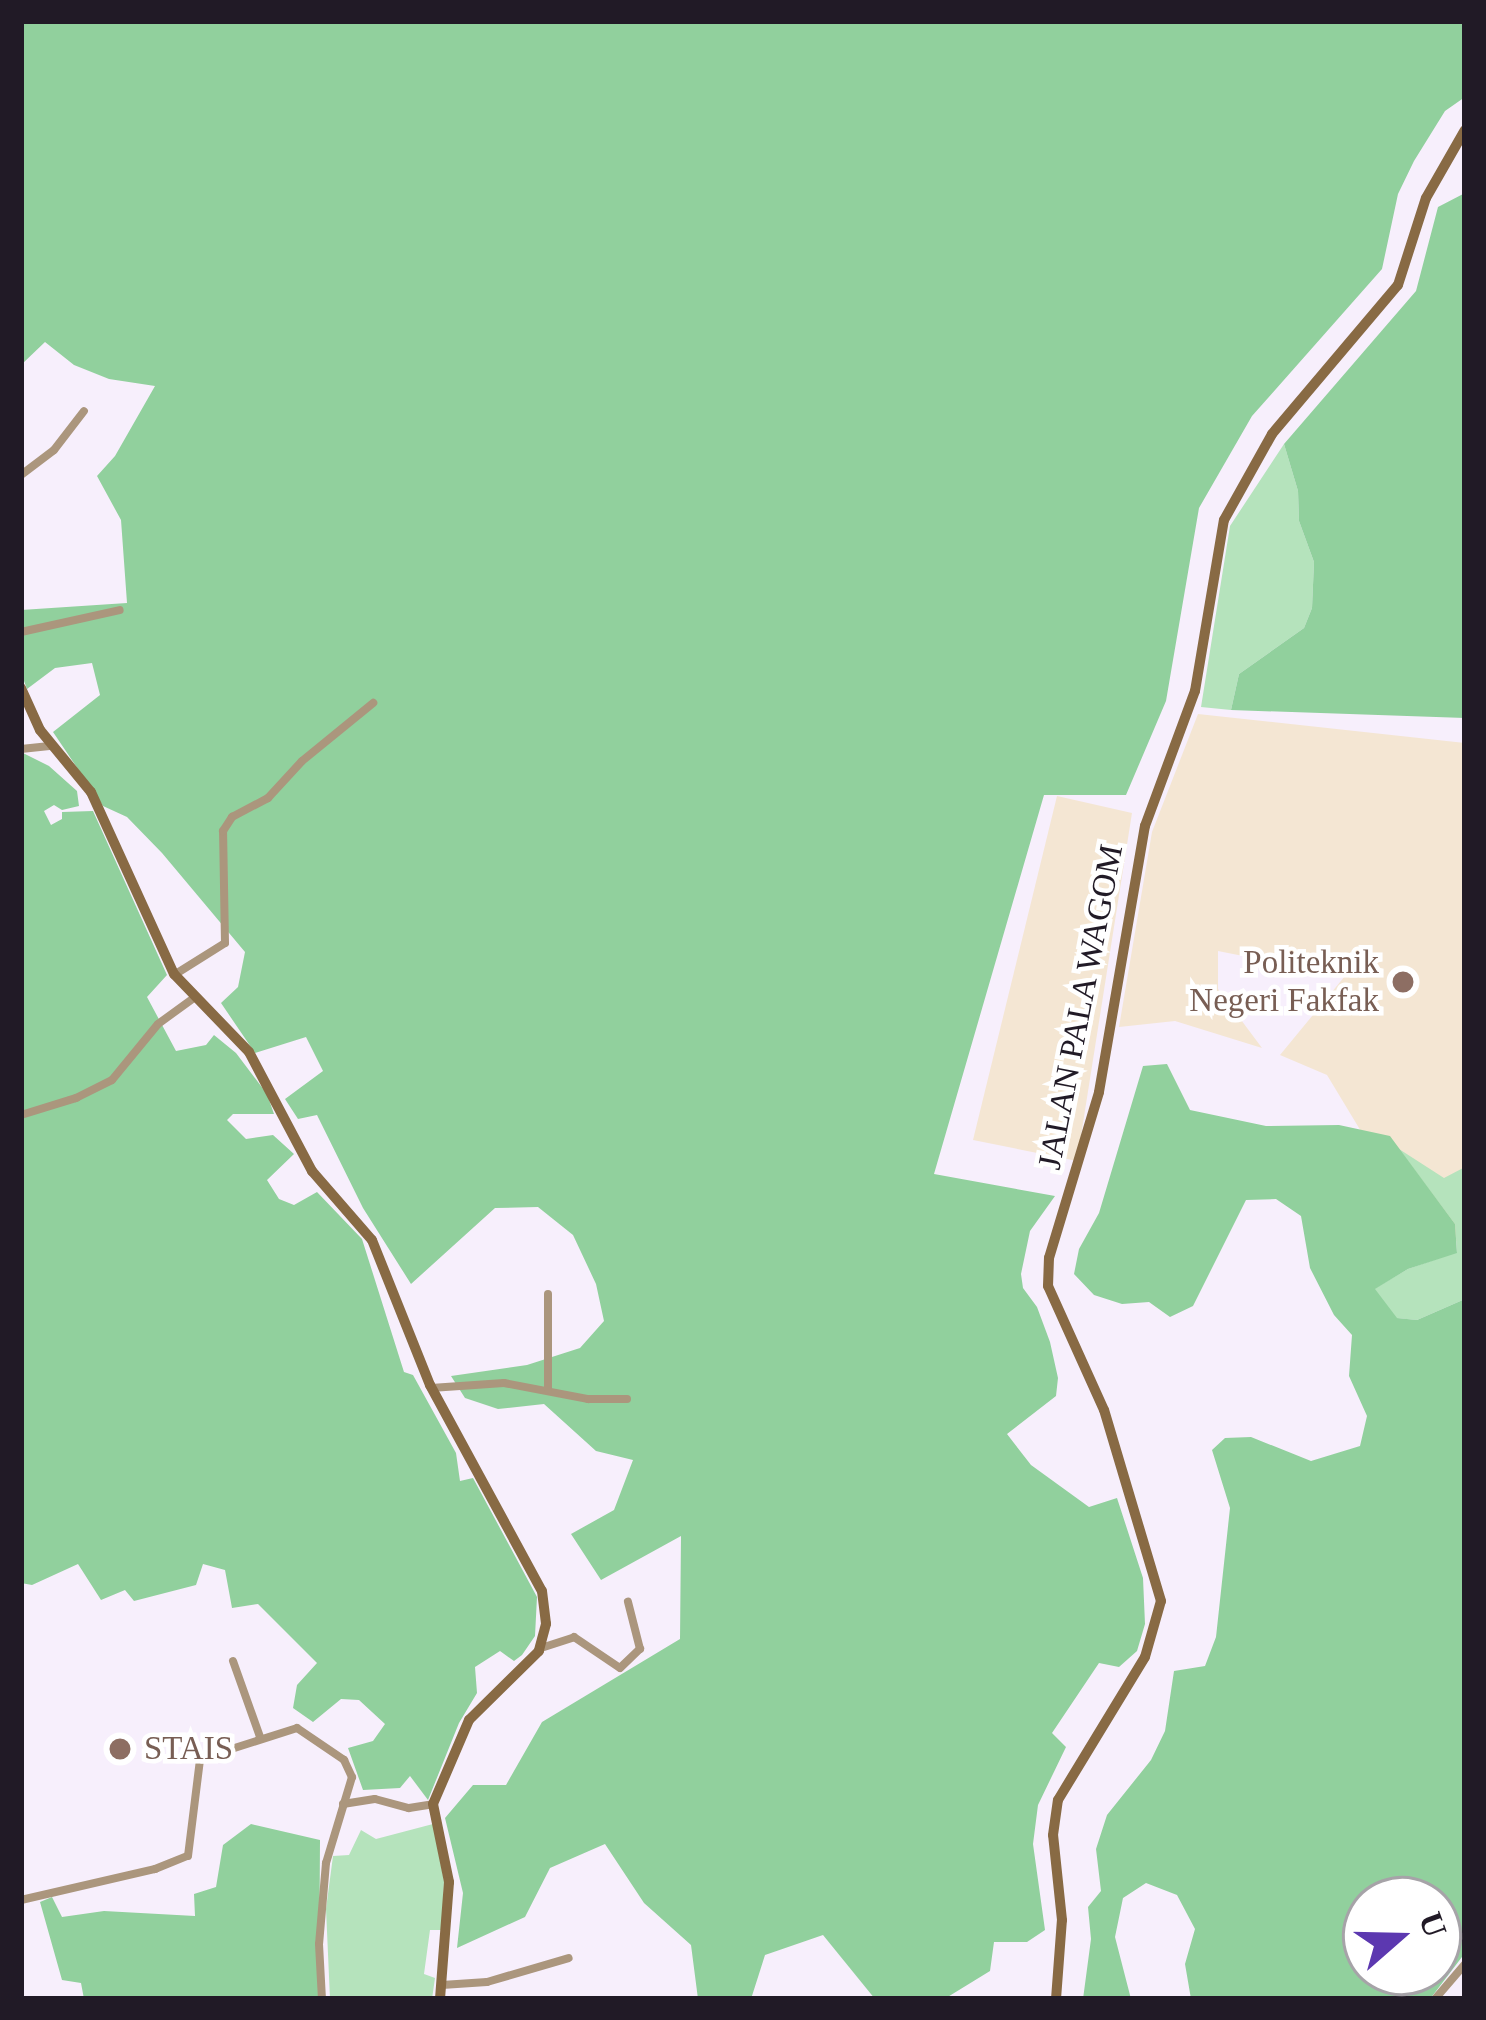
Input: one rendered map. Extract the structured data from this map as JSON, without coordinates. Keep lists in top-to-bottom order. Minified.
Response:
{"streets":{"main road":["JALAN PALA WAGOM"]},"places":["Politeknik Negeri Fakfak","STAIS"],"north":"right"}
